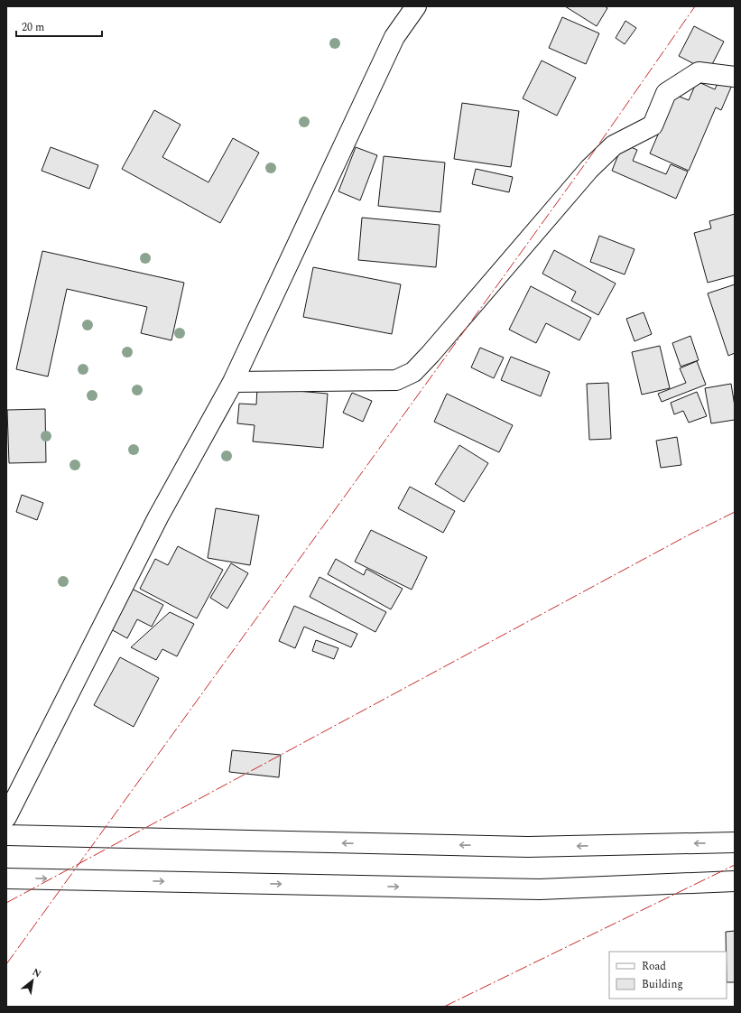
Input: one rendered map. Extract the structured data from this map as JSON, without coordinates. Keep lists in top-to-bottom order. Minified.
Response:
{"legend":["Road","Building"],"scale_bar":"20 m","north":"top right"}
